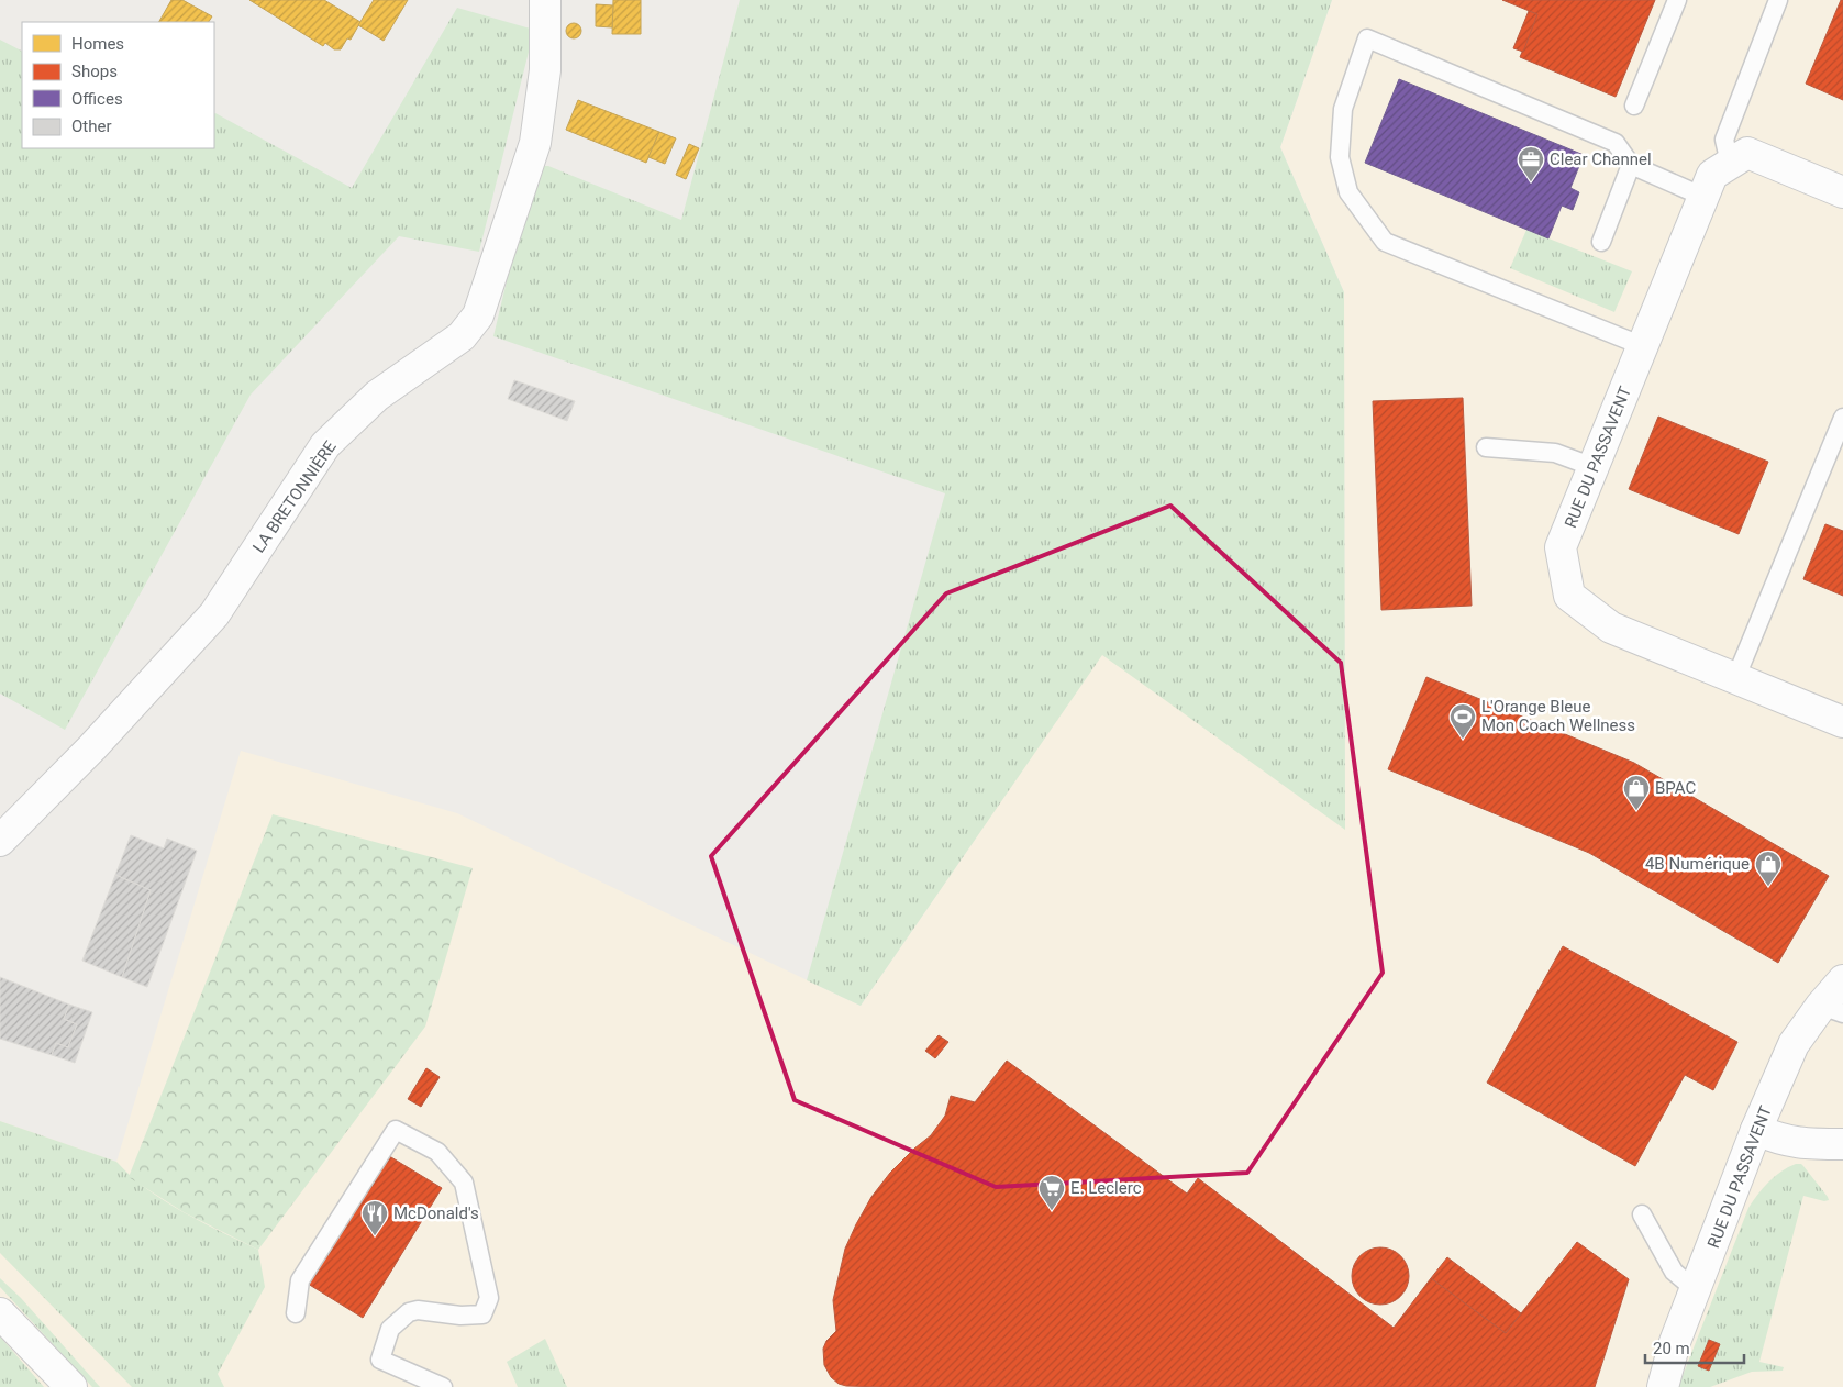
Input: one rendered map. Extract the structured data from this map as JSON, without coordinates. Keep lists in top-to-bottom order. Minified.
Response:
{"streets":{"street":["RUE DU PASSAVENT","LA BRETONNIÈRE"]},"places":{"office":["Clear Channel"],"sports":["L'Orange Bleue Mon Coach Wellness"],"shop":["BPAC","4B Numérique"],"supermarket":["E. Leclerc"],"restaurant":["McDonald's"]},"legend":["Homes","Shops","Offices","Other"],"scale_bar":"20 m"}
